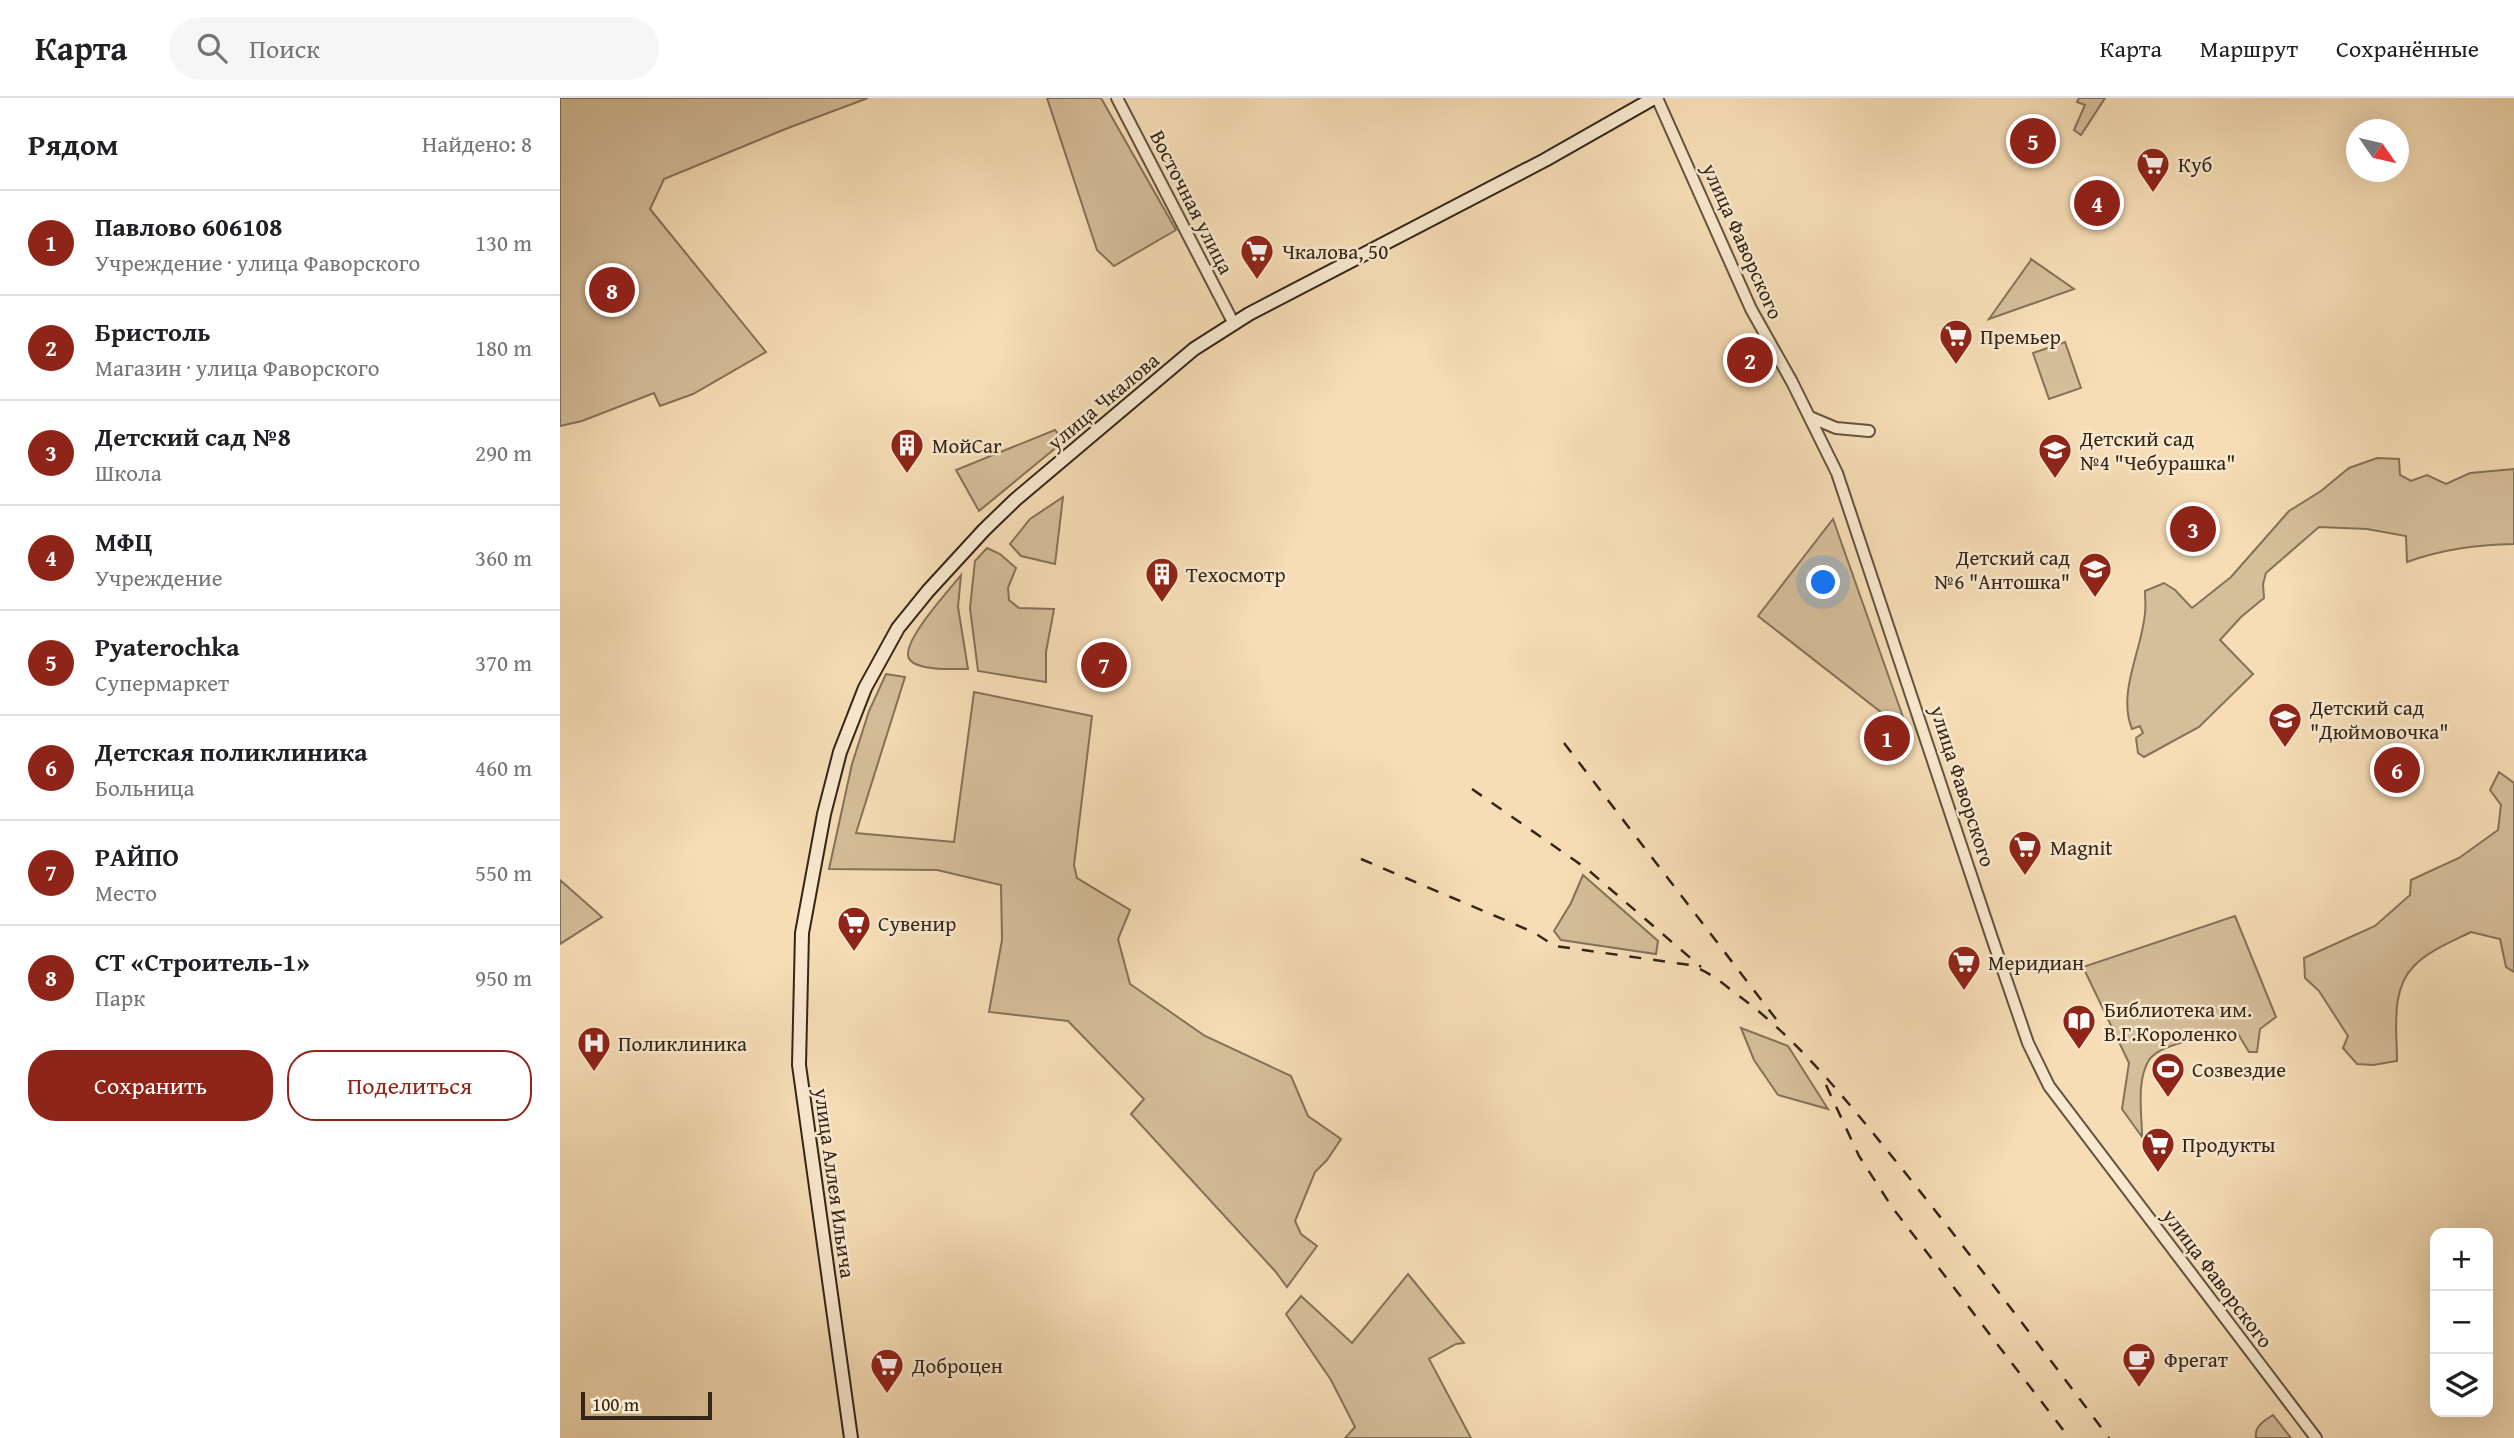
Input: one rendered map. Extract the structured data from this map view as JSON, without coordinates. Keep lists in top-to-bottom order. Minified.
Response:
{"streets":{"main road":["улица Чкалова","улица Аллея Ильича"],"street":["Восточная улица","улица Фаворского"]},"crossings":[["Восточная улица","улица Чкалова"],["улица Фаворского","улица Чкалова"],["улица Чкалова","улица Аллея Ильича"]],"places":{"supermarket":["Куб","Чкалова, 50","Премьер","Magnit","Сувенир","Меридиан","Продукты","Доброцен"],"building":["МойCar","Техосмотр"],"school or university":["Детский сад №4 \"Чебурашка\"","Детский сад №6 \"Антошка\"","Детский сад \"Дюймовочка\""],"library":["Библиотека им. В.Г.Короленко"],"hospital":["Поликлиника"],"sports":["Созвездие"],"cafe":["Фрегат"]},"scale_bar":"100 m","north":"bottom right","page":{"header":"Карта","search":"Поиск","nav":["Карта","Маршрут","Сохранённые"],"heading":["Рядом","Найдено: 8"],"pins":["5","4","8","2","3","7","1","6"],"list":[{"mark":"1","name":"Павлово 606108","note":"Учреждение · улица Фаворского","value":"130 m"},{"mark":"2","name":"Бристоль","note":"Магазин · улица Фаворского","value":"180 m"},{"mark":"3","name":"Детский сад №8","note":"Школа","value":"290 m"},{"mark":"4","name":"МФЦ","note":"Учреждение","value":"360 m"},{"mark":"5","name":"Pyaterochka","note":"Супермаркет","value":"370 m"},{"mark":"6","name":"Детская поликлиника","note":"Больница","value":"460 m"},{"mark":"7","name":"РАЙПО","note":"Место","value":"550 m"},{"mark":"8","name":"СТ «Строитель-1»","note":"Парк","value":"950 m"}],"buttons":["Сохранить","Поделиться"],"map_buttons":["+","−"],"scale":"100 m"}}
